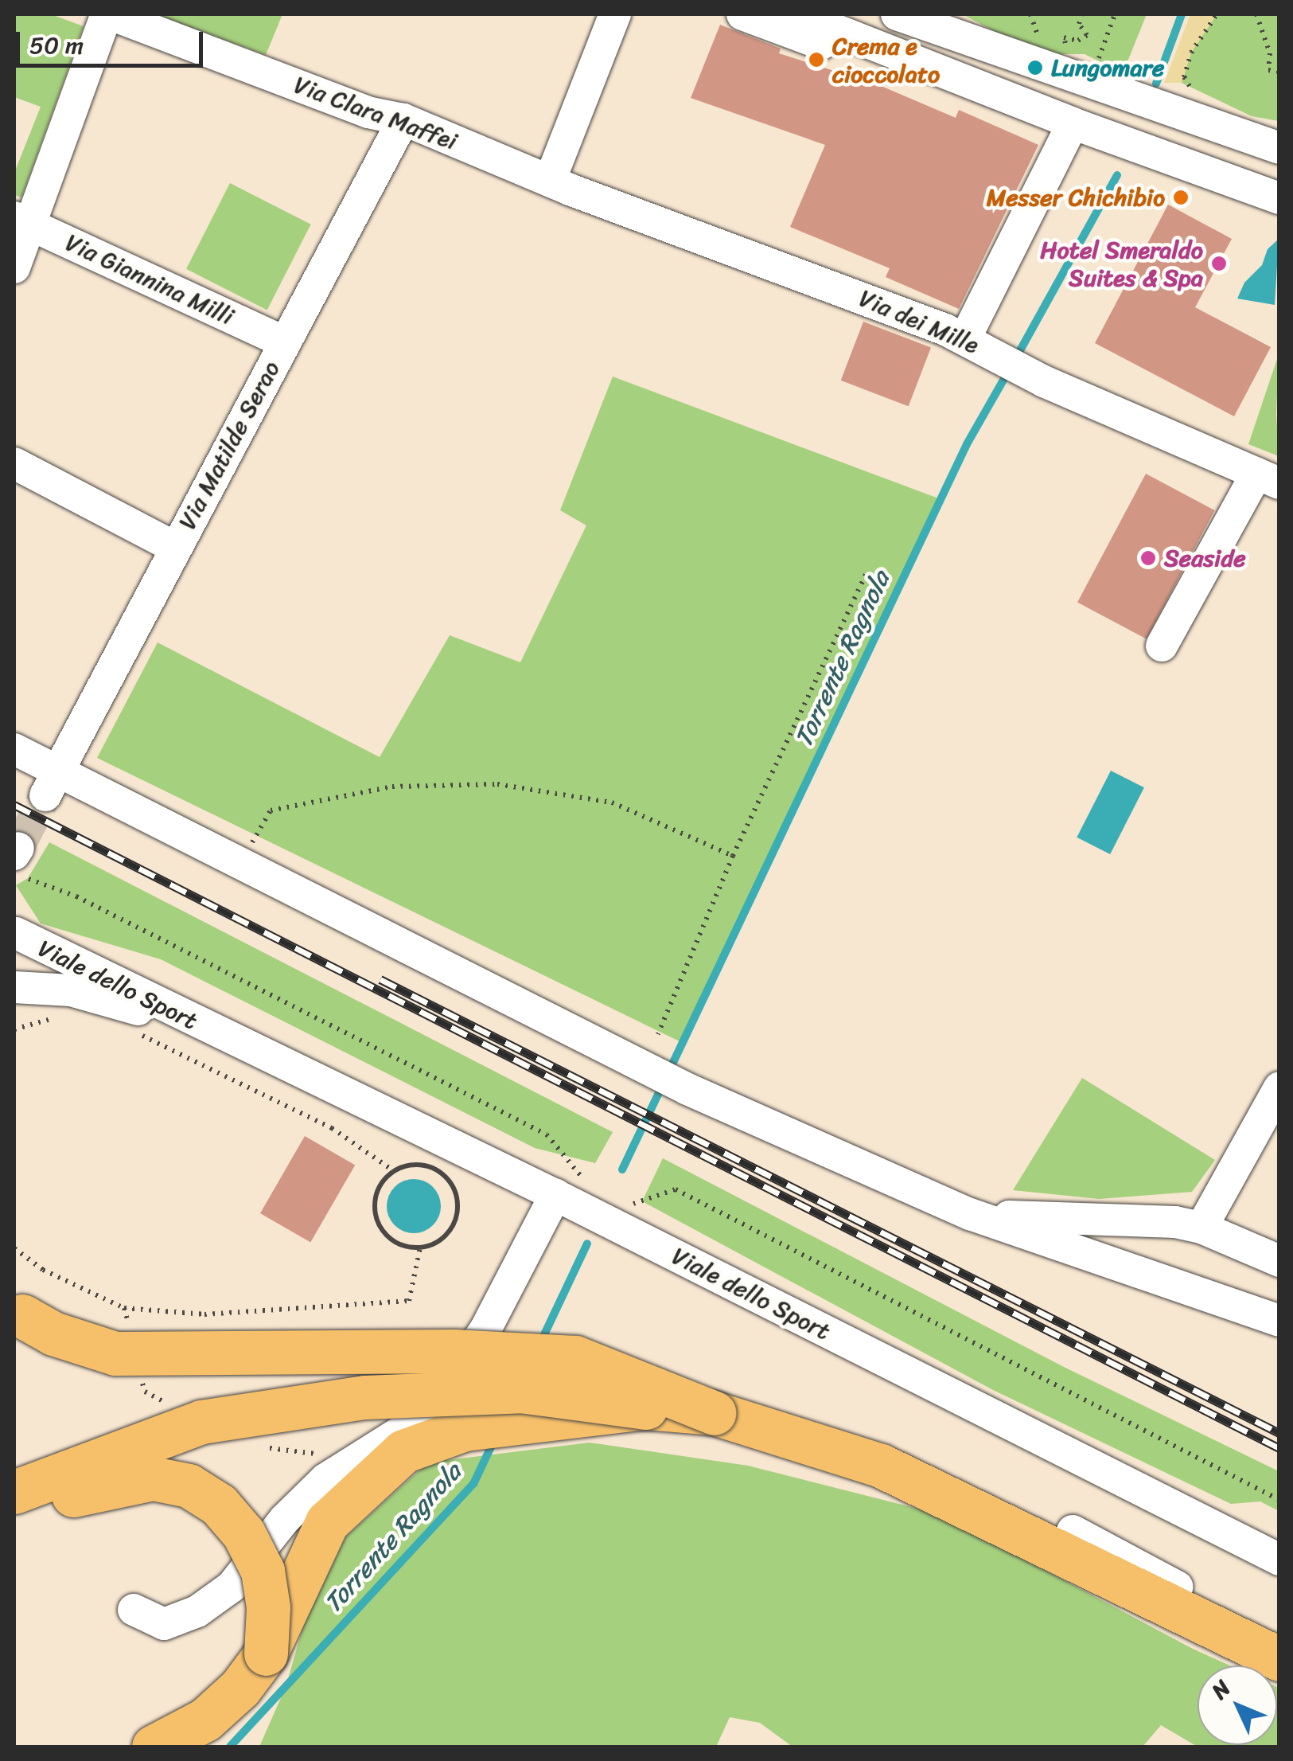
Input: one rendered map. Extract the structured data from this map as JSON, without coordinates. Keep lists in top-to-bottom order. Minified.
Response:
{"streets":{"street":["Via Clara Maffei","Via Giannina Milli","Via dei Mille","Via Matilde Serao","Viale dello Sport"]},"crossings":[["Via Clara Maffei","Via dei Mille"],["Via Clara Maffei","Via Matilde Serao"],["Via Giannina Milli","Via Matilde Serao"]],"water":["Torrente Ragnola"],"places":["Crema e cioccolato","Lungomare","Messer Chichibio","Hotel Smeraldo Suites & Spa","Seaside"],"scale_bar":"50 m","north":"top left"}
